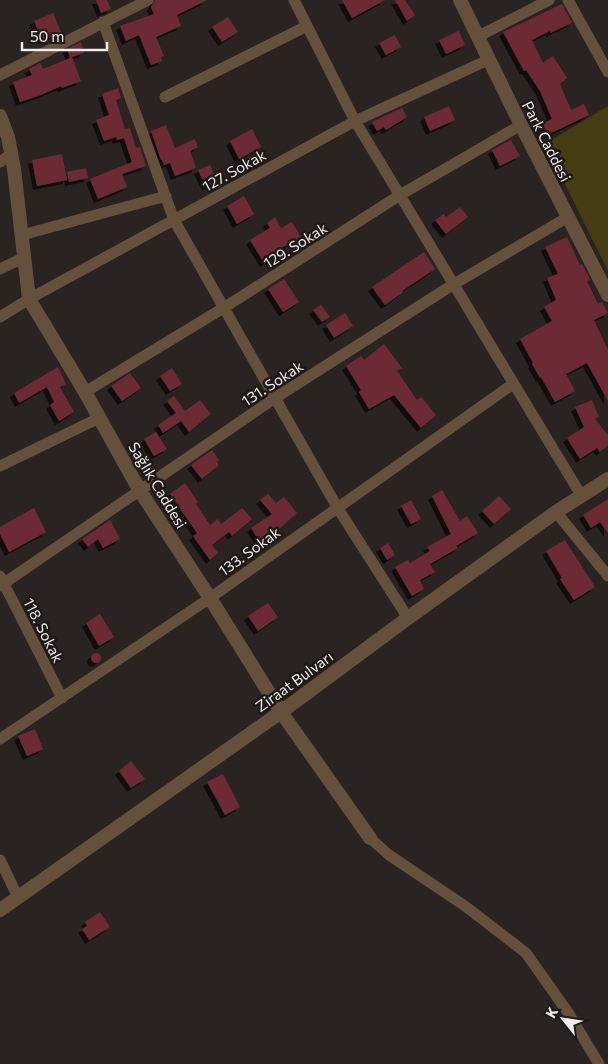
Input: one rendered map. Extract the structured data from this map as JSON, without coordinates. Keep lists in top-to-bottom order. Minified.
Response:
{"streets":{"street":["Park Caddesi","127. Sokak","129. Sokak","131. Sokak","Sağlık Caddesi","133. Sokak","118. Sokak","Ziraat Bulvarı"]},"crossings":[["Park Caddesi","127. Sokak"],["Park Caddesi","129. Sokak"],["Park Caddesi","131. Sokak"],["127. Sokak","Sağlık Caddesi"],["129. Sokak","Sağlık Caddesi"],["131. Sokak","Sağlık Caddesi"],["131. Sokak","118. Sokak"],["Sağlık Caddesi","133. Sokak"],["Sağlık Caddesi","Ziraat Bulvarı"],["133. Sokak","118. Sokak"]],"scale_bar":"50 m","north":"top left"}
